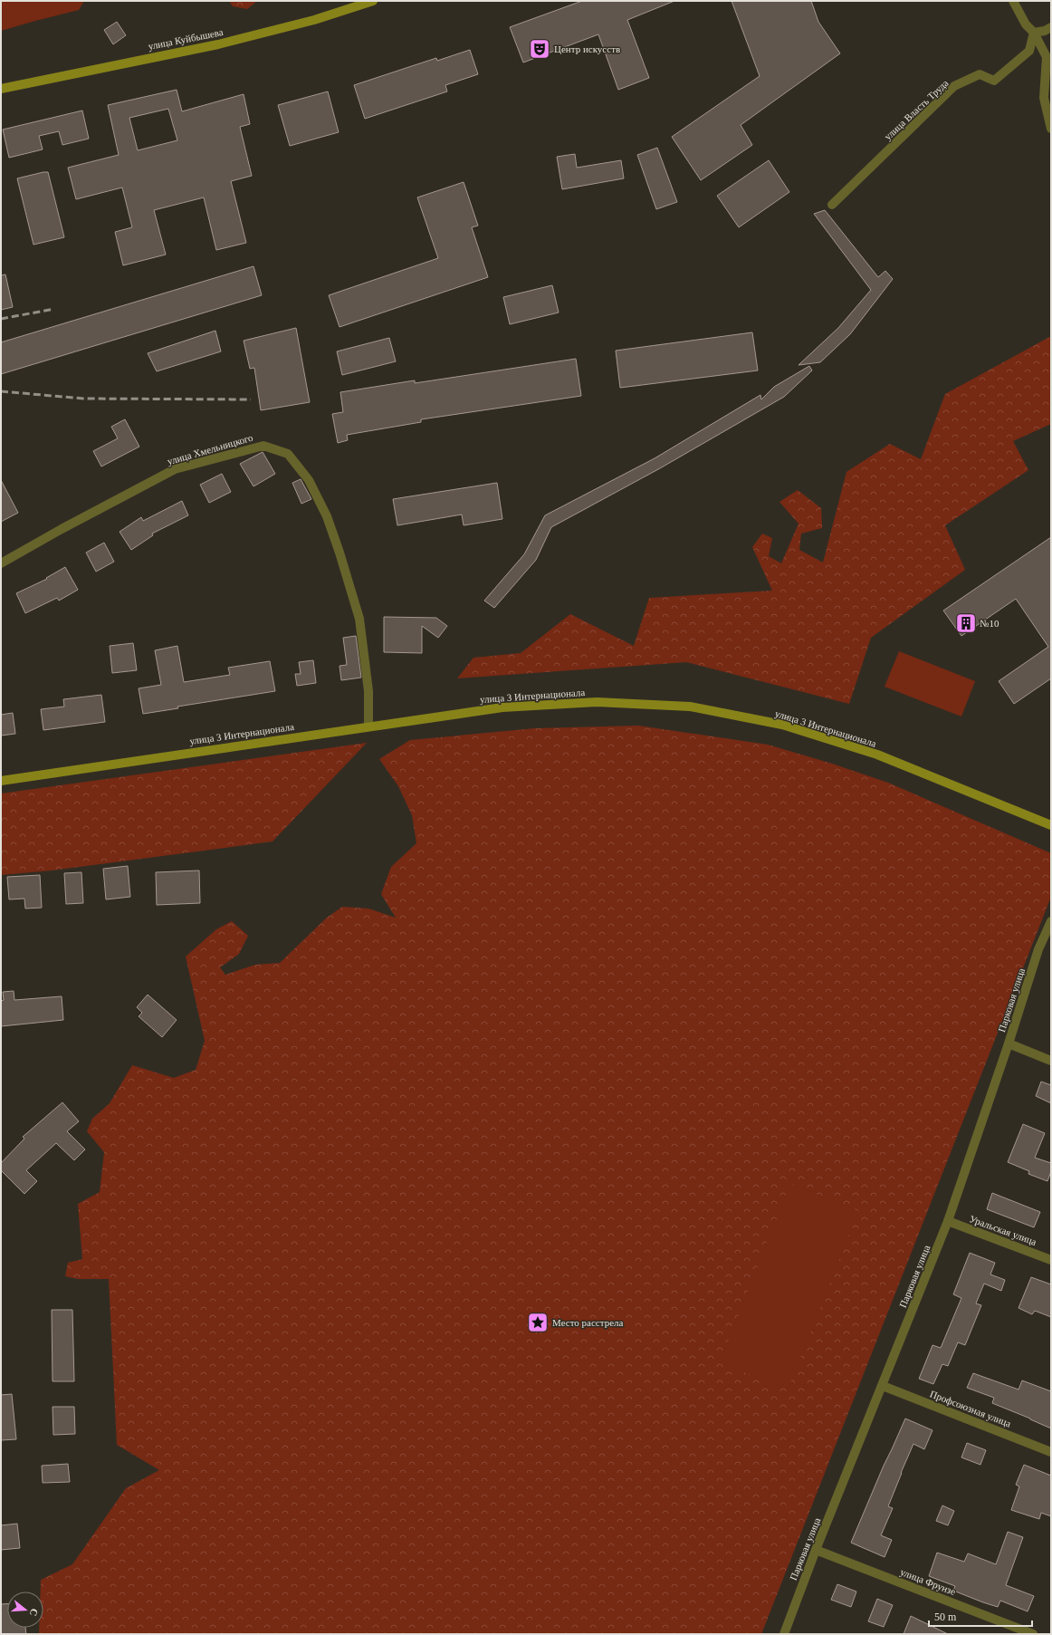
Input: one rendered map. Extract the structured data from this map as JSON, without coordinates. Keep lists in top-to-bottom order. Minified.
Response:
{"streets":{"main road":["улица Куйбышева","улица 3 Интернационала"],"street":["улица Власть Труда","улица Хмельницкого","Парковая улица","Уральская улица","Профсоюзная улица","улица Фрунзе"]},"crossings":[["улица Хмельницкого","улица 3 Интернационала"],["Парковая улица","Уральская улица"],["Парковая улица","Профсоюзная улица"],["Парковая улица","улица Фрунзе"]],"places":{"theatre":["Центр искусств"],"building":["№10"],"place":["Место расстрела"]},"scale_bar":"50 m","north":"right"}
